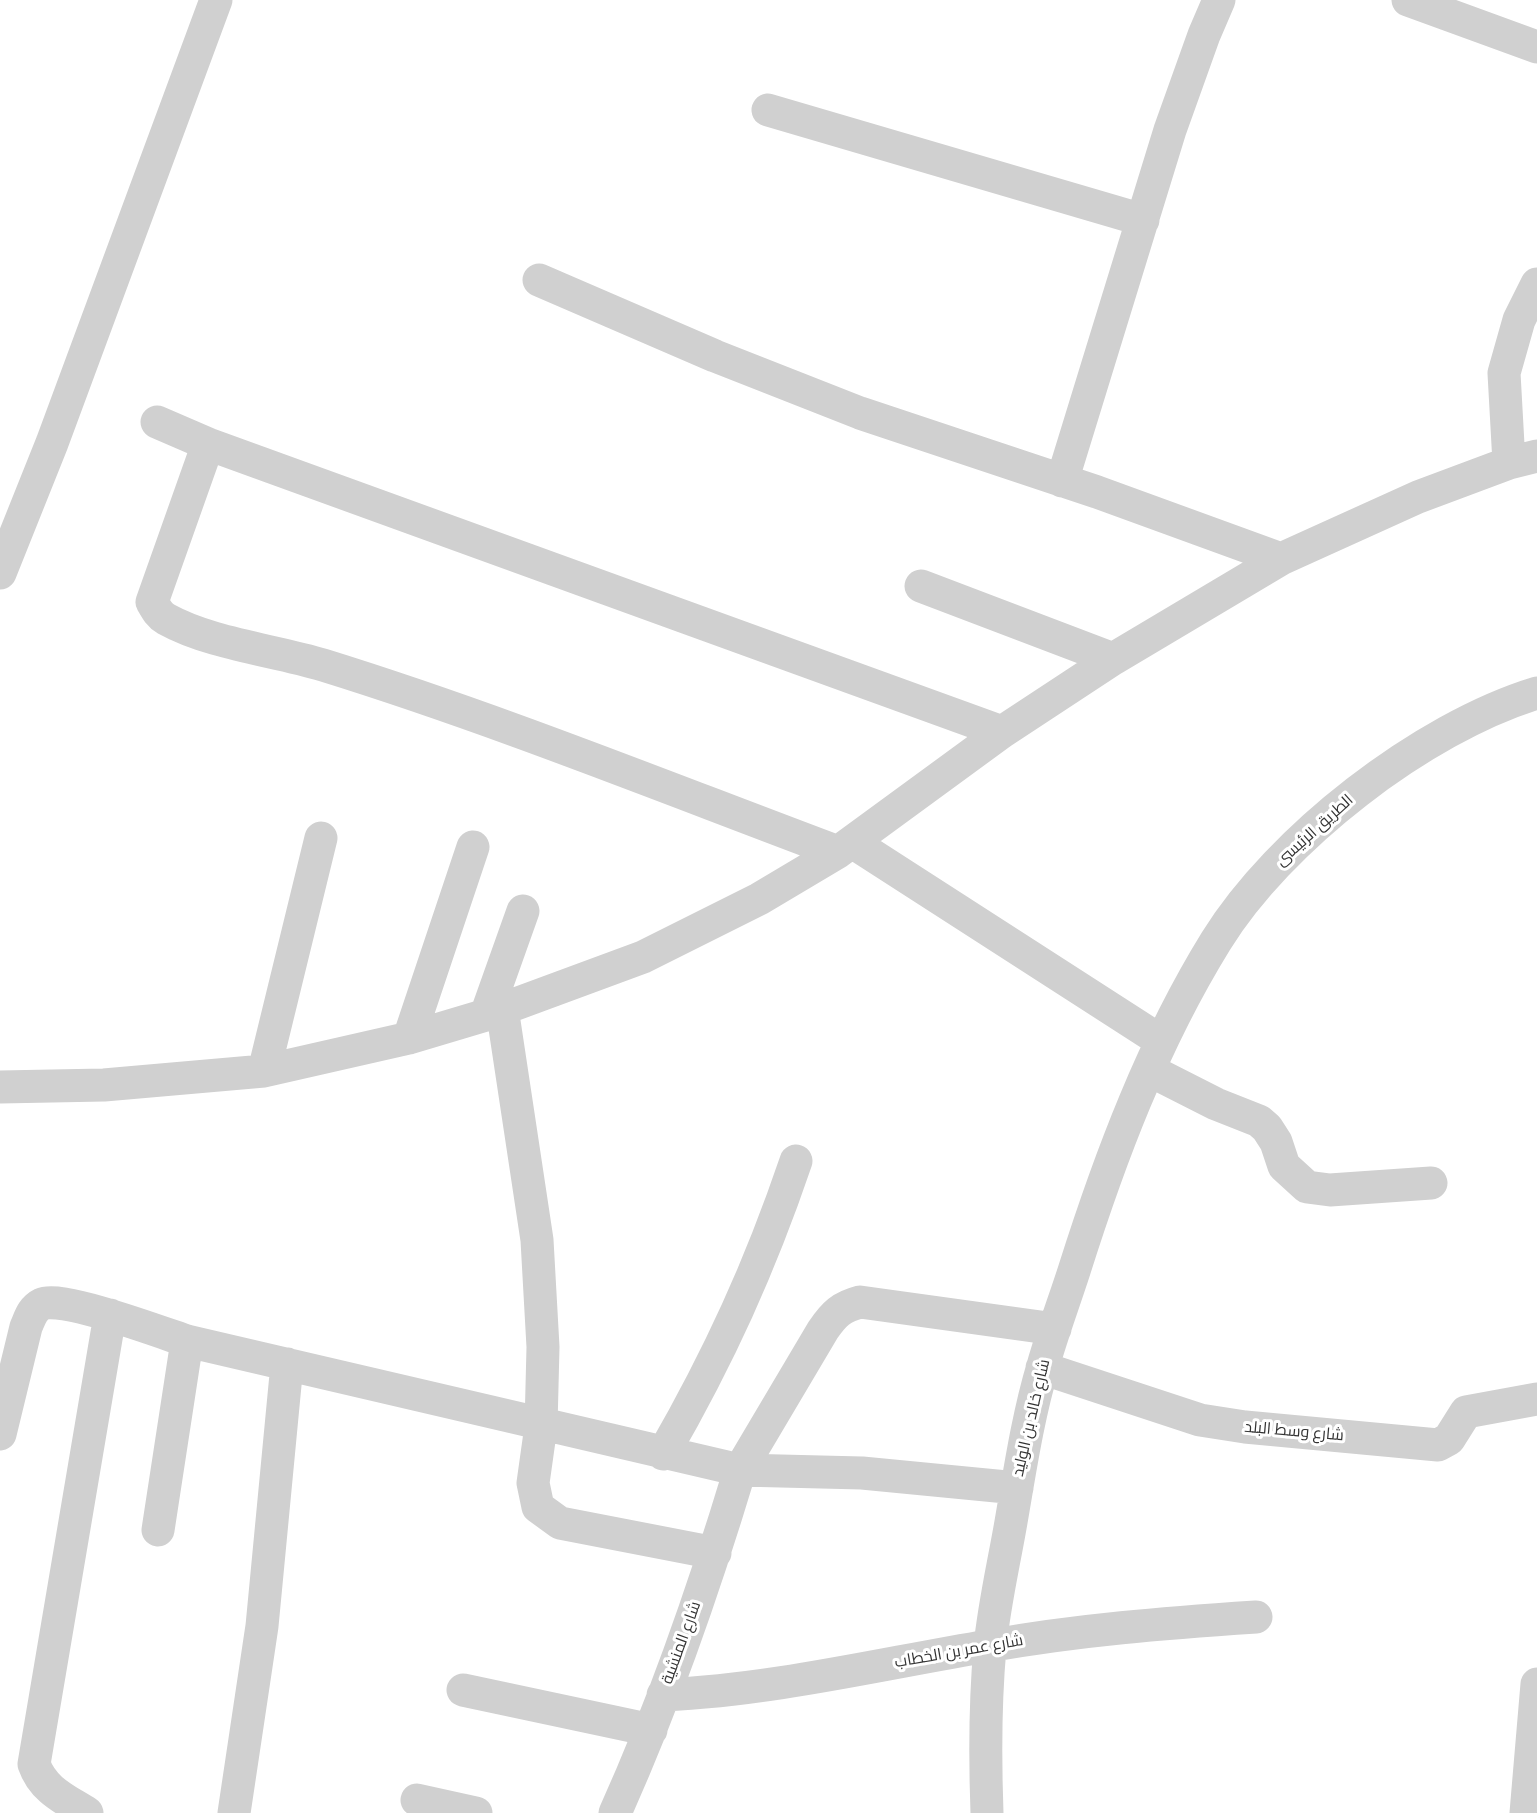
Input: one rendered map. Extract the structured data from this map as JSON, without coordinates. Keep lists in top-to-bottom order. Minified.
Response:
{"streets":{"street":["الطريق الرئيسى","شارع خالد بن الوليد","شارع وسط البلد","شارع المنشية","شارع عمر بن الخطاب"]},"crossings":[["الطريق الرئيسى","شارع خالد بن الوليد"],["شارع خالد بن الوليد","شارع وسط البلد"],["شارع خالد بن الوليد","شارع المنشية"],["شارع خالد بن الوليد","شارع عمر بن الخطاب"],["شارع المنشية","شارع عمر بن الخطاب"]]}
